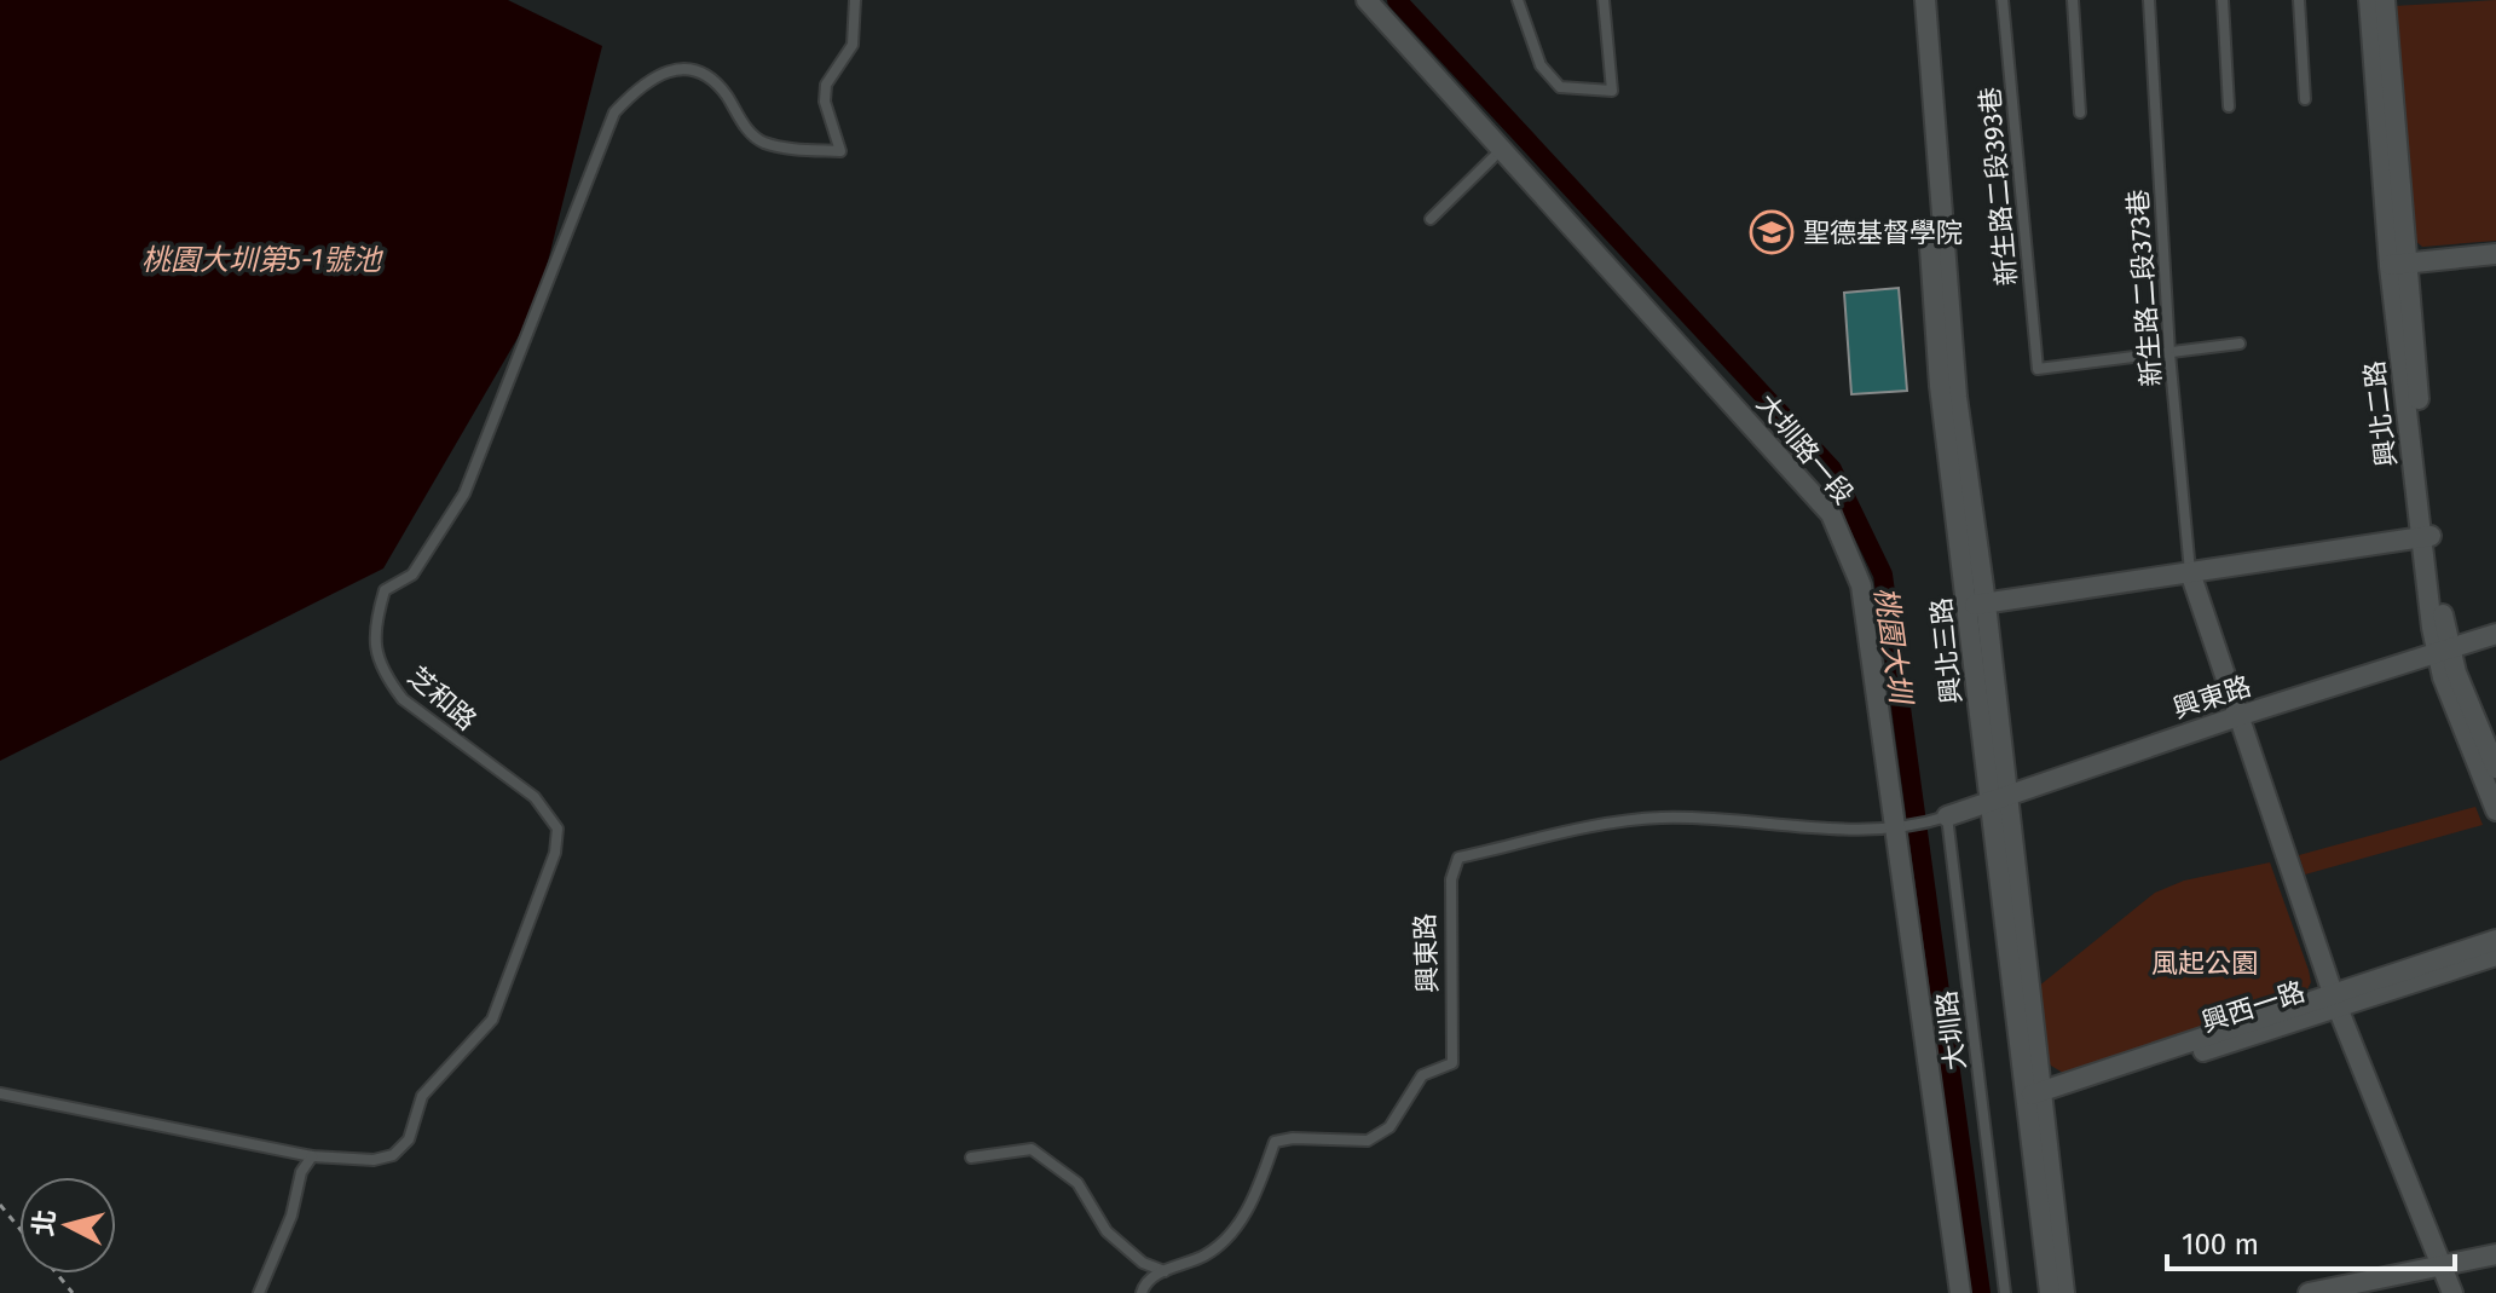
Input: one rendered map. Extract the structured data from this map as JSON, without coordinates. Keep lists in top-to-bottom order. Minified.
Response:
{"streets":{"street":["興北二路","大圳路一段","興北三路","興東路","興西一路"],"lane":["新生路二段393巷","新生路二段373巷","芝和路","大圳路"]},"crossings":[["新生路二段393巷","新生路二段373巷"],["興北二路","興東路"],["大圳路一段","興東路"],["興東路","大圳路"]],"water":["桃園大圳第5-1號池","桃園大圳"],"parks":["風起公園"],"places":{"school or university":["聖德基督學院"]},"scale_bar":"100 m","north":"left"}
